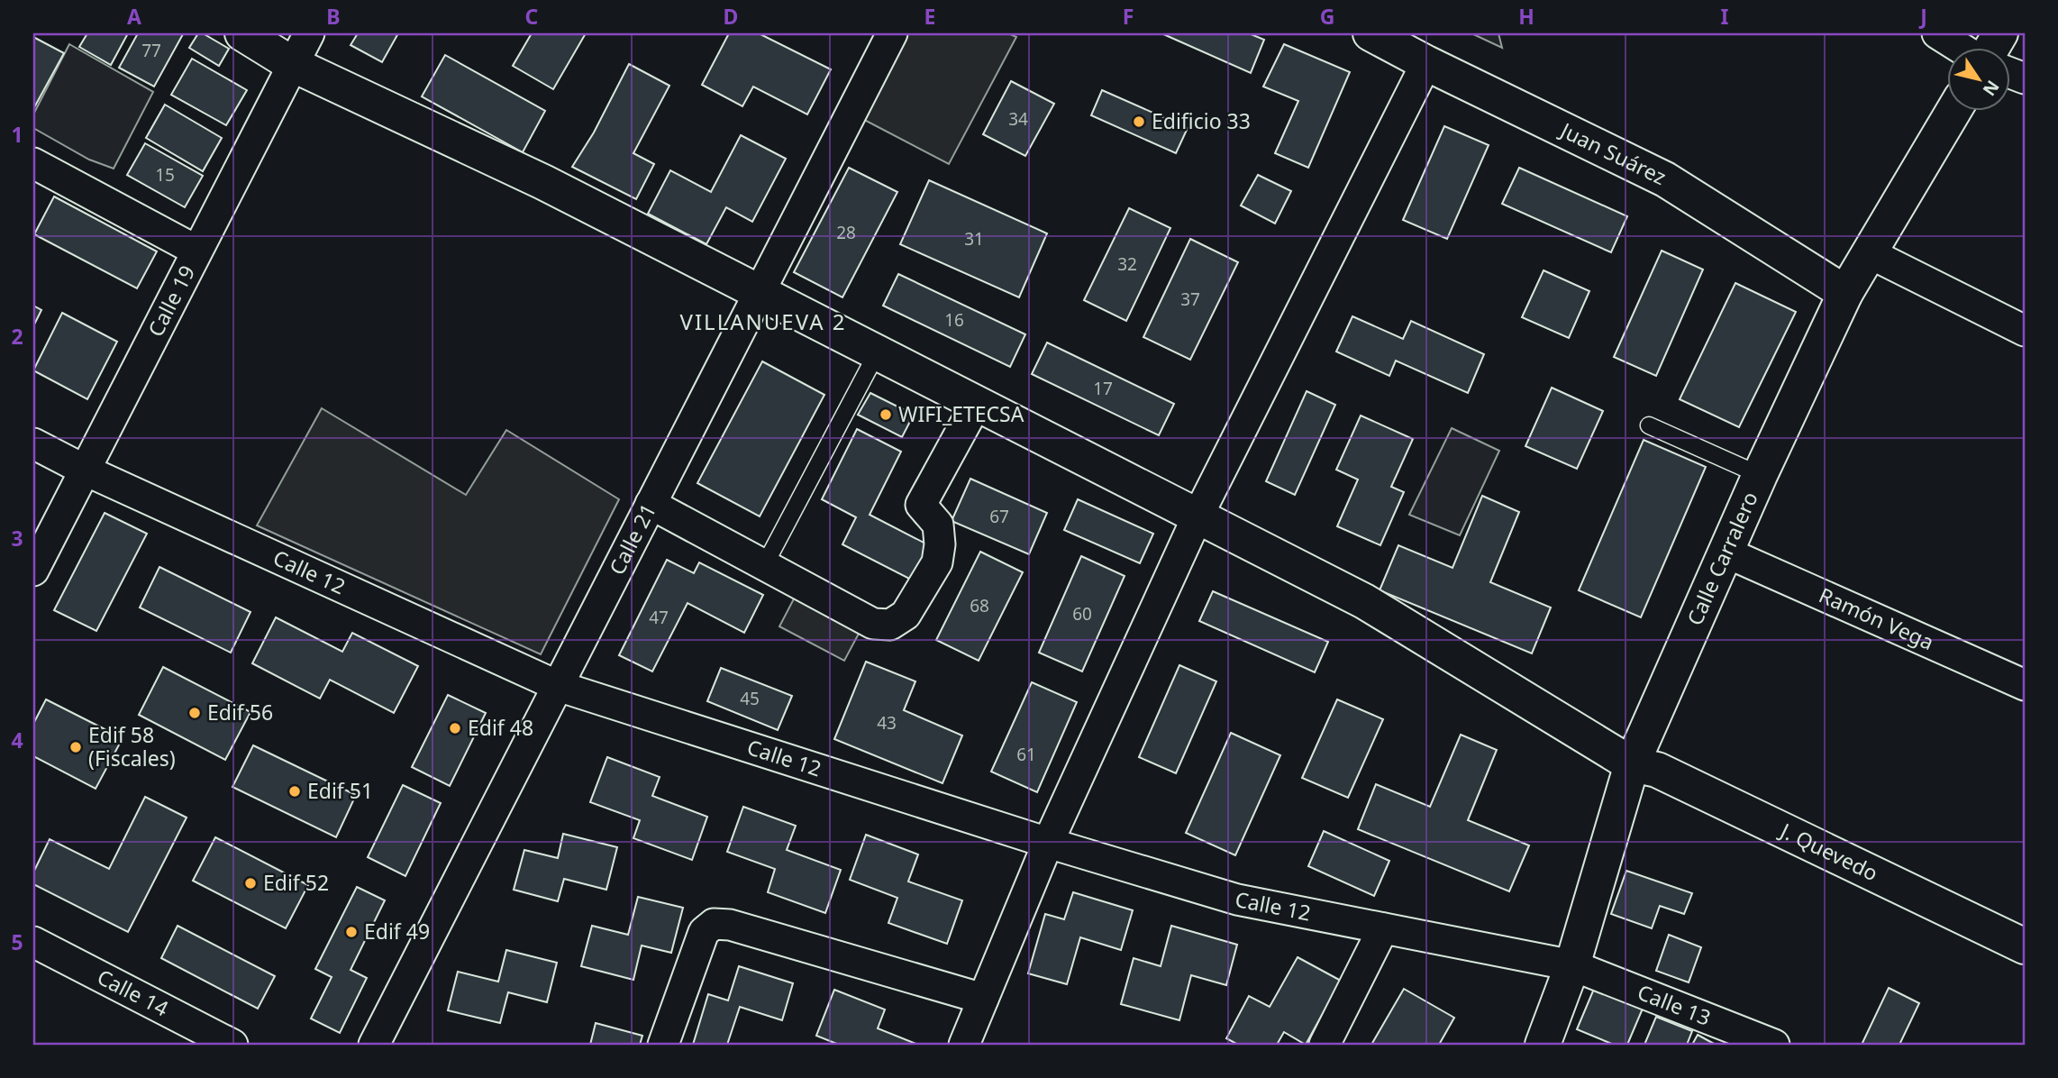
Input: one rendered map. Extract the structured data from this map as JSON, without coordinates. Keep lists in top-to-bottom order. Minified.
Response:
{"streets":{"street":["Juan Suárez","Calle 19","Calle 21","Calle Carralero","Calle 12","Ramón Vega","J. Quevedo","Calle 14","Calle 13"]},"crossings":[["Juan Suárez","Calle Carralero"],["Calle 19","Calle 12"],["Calle 19","J. Quevedo"],["Calle 21","Calle 12"],["Calle 21","J. Quevedo"],["Calle Carralero","Calle 12"],["Calle Carralero","Ramón Vega"],["Calle Carralero","J. Quevedo"],["Calle Carralero","Calle 13"],["Calle 12","Calle 13"]],"districts":["VILLANUEVA 2"],"places":["Edificio 33","WIFI_ETECSA","Edif 56","Edif 48","Edif 58 (Fiscales)","Edif 51","Edif 52","Edif 49"],"house_numbers":["77","34","15","28","31","32","37","16","17","67","68","60","47","45","43","61"],"north":"bottom right","grid":{"columns":["A","B","C","D","E","F","G","H","I","J"],"rows":["1","2","3","4","5"]}}
